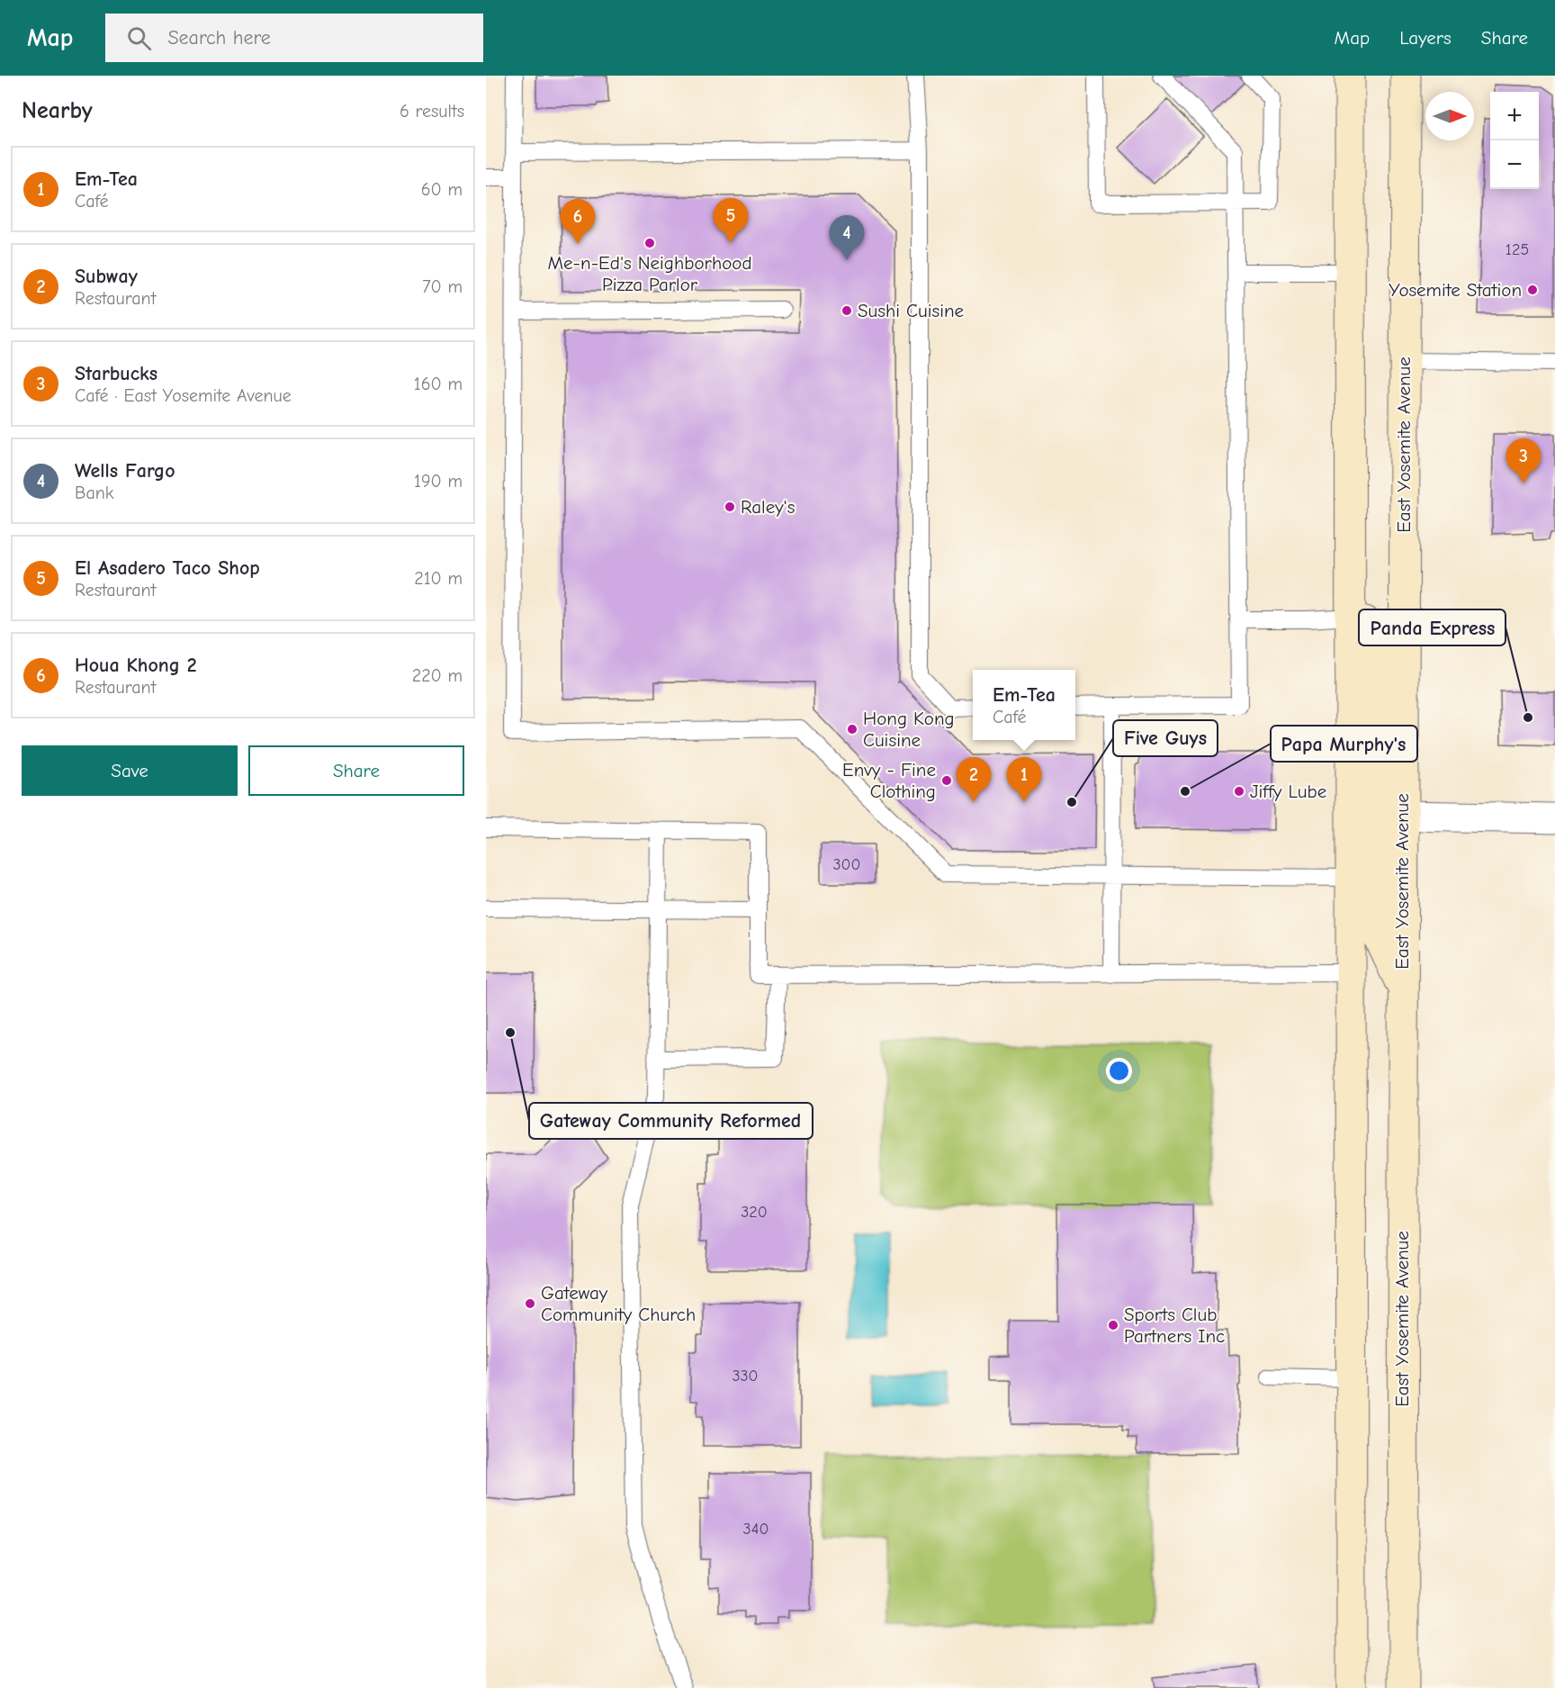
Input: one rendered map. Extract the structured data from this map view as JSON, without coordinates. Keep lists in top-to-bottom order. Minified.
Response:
{"streets":{"main road":["East Yosemite Avenue"]},"places":["Me-n-Ed's Neighborhood Pizza Parlor","Yosemite Station","Sushi Cuisine","Raley's","Panda Express","Hong Kong Cuisine","Envy - Fine Clothing","Papa Murphy's","Jiffy Lube","Five Guys","Gateway Community Reformed","Gateway Community Church","Sports Club Partners Inc"],"house_numbers":["125","300","320","330","340"],"north":"right","page":{"header":"Map","search":"Search here","nav":["Map","Layers","Share"],"heading":["Nearby","6 results"],"map_buttons":["+","−"],"list":[{"mark":"1","name":"Em-Tea","note":"Café","value":"60 m"},{"mark":"2","name":"Subway","note":"Restaurant","value":"70 m"},{"mark":"3","name":"Starbucks","note":"Café · East Yosemite Avenue","value":"160 m"},{"mark":"4","name":"Wells Fargo","note":"Bank","value":"190 m"},{"mark":"5","name":"El Asadero Taco Shop","note":"Restaurant","value":"210 m"},{"mark":"6","name":"Houa Khong 2","note":"Restaurant","value":"220 m"}],"pins":["5","6","4","3","1","2"],"popup":["Em-Tea","Café"],"buttons":["Save","Share"]}}
